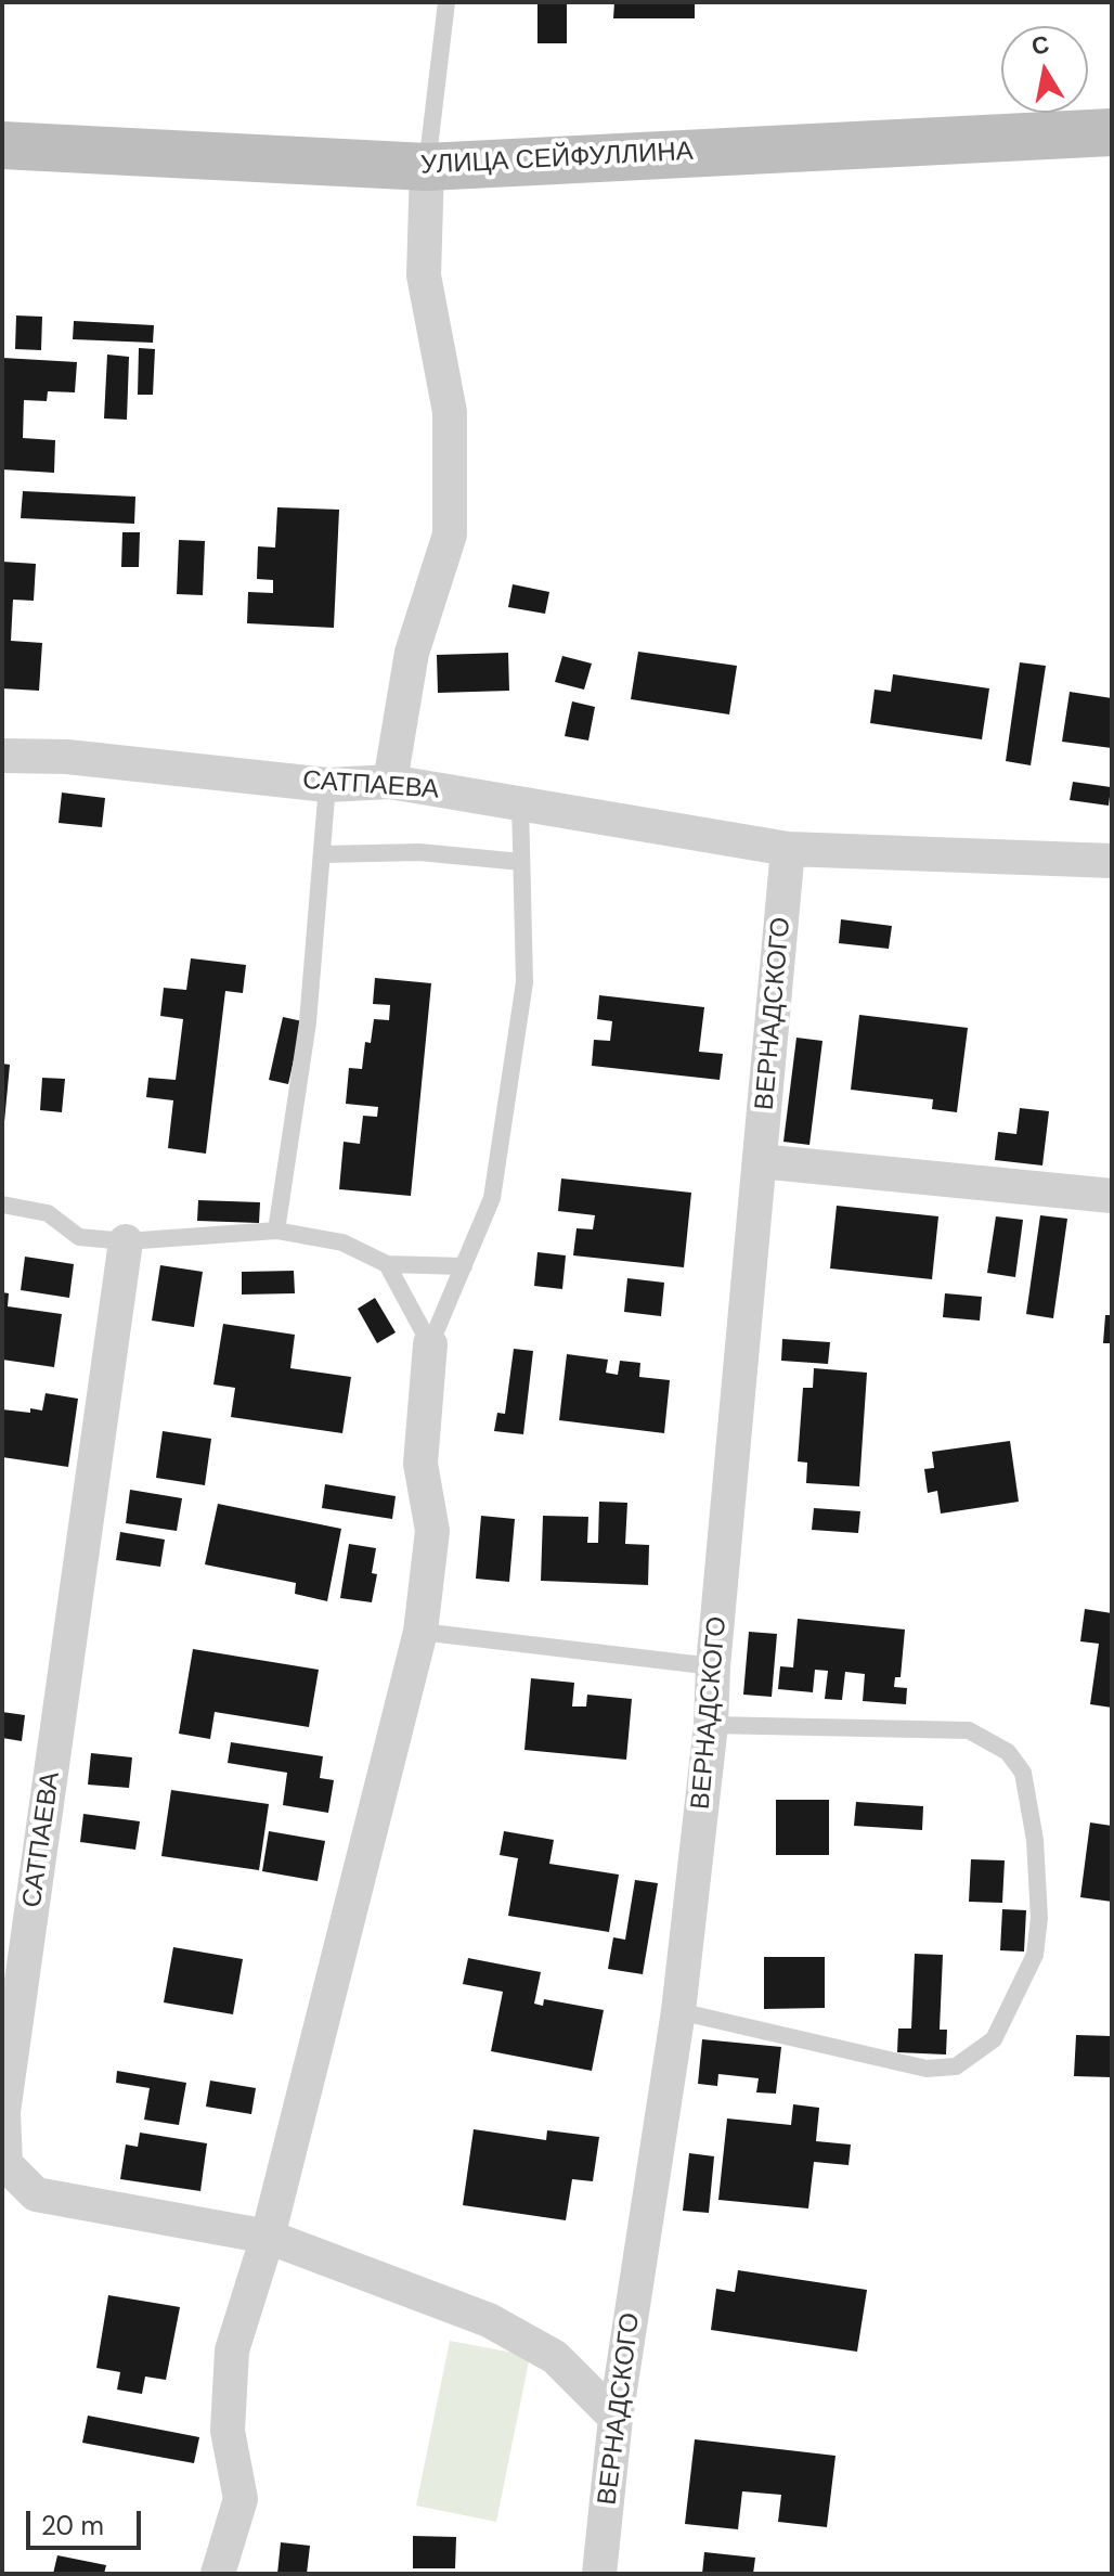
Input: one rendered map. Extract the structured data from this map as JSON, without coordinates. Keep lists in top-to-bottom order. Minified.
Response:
{"streets":{"street":["УЛИЦА СЕЙФУЛЛИНА","САТПАЕВА","ВЕРНАДСКОГО"]},"crossings":[["САТПАЕВА","ВЕРНАДСКОГО"]],"scale_bar":"20 m","north":"top"}
